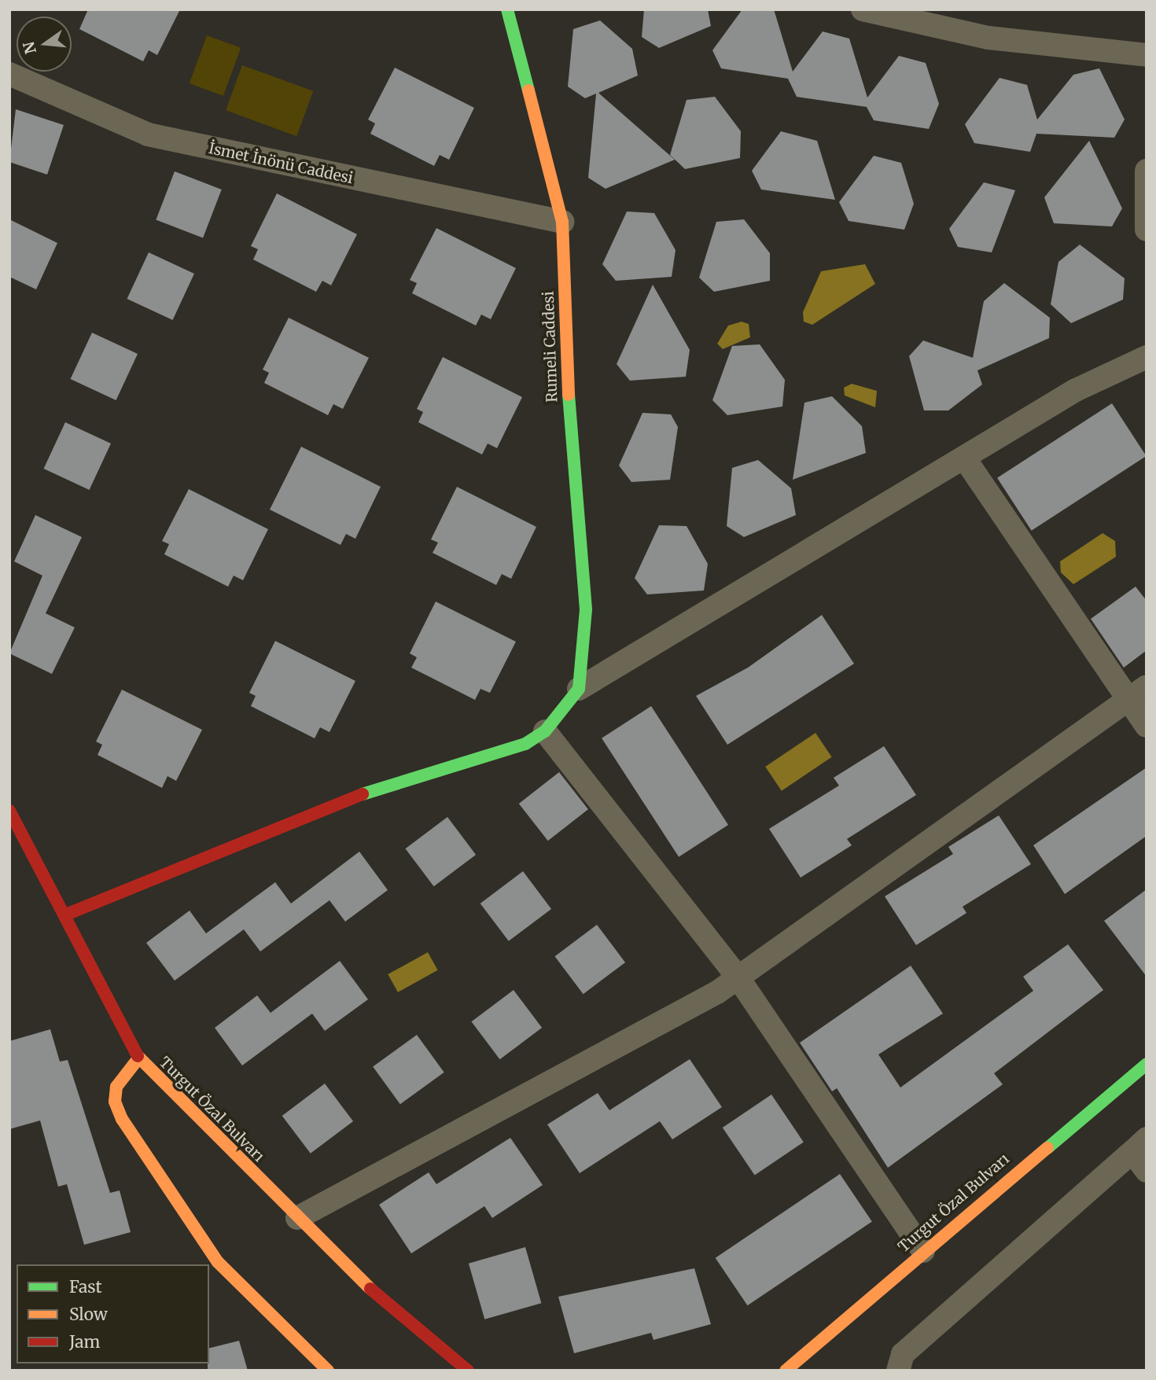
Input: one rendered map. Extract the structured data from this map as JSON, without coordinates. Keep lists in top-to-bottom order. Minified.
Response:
{"streets":{"street":["İsmet İnönü Caddesi","Rumeli Caddesi","Turgut Özal Bulvarı"]},"crossings":[["İsmet İnönü Caddesi","Rumeli Caddesi"]],"legend":["Fast","Slow","Jam"],"north":"left"}
